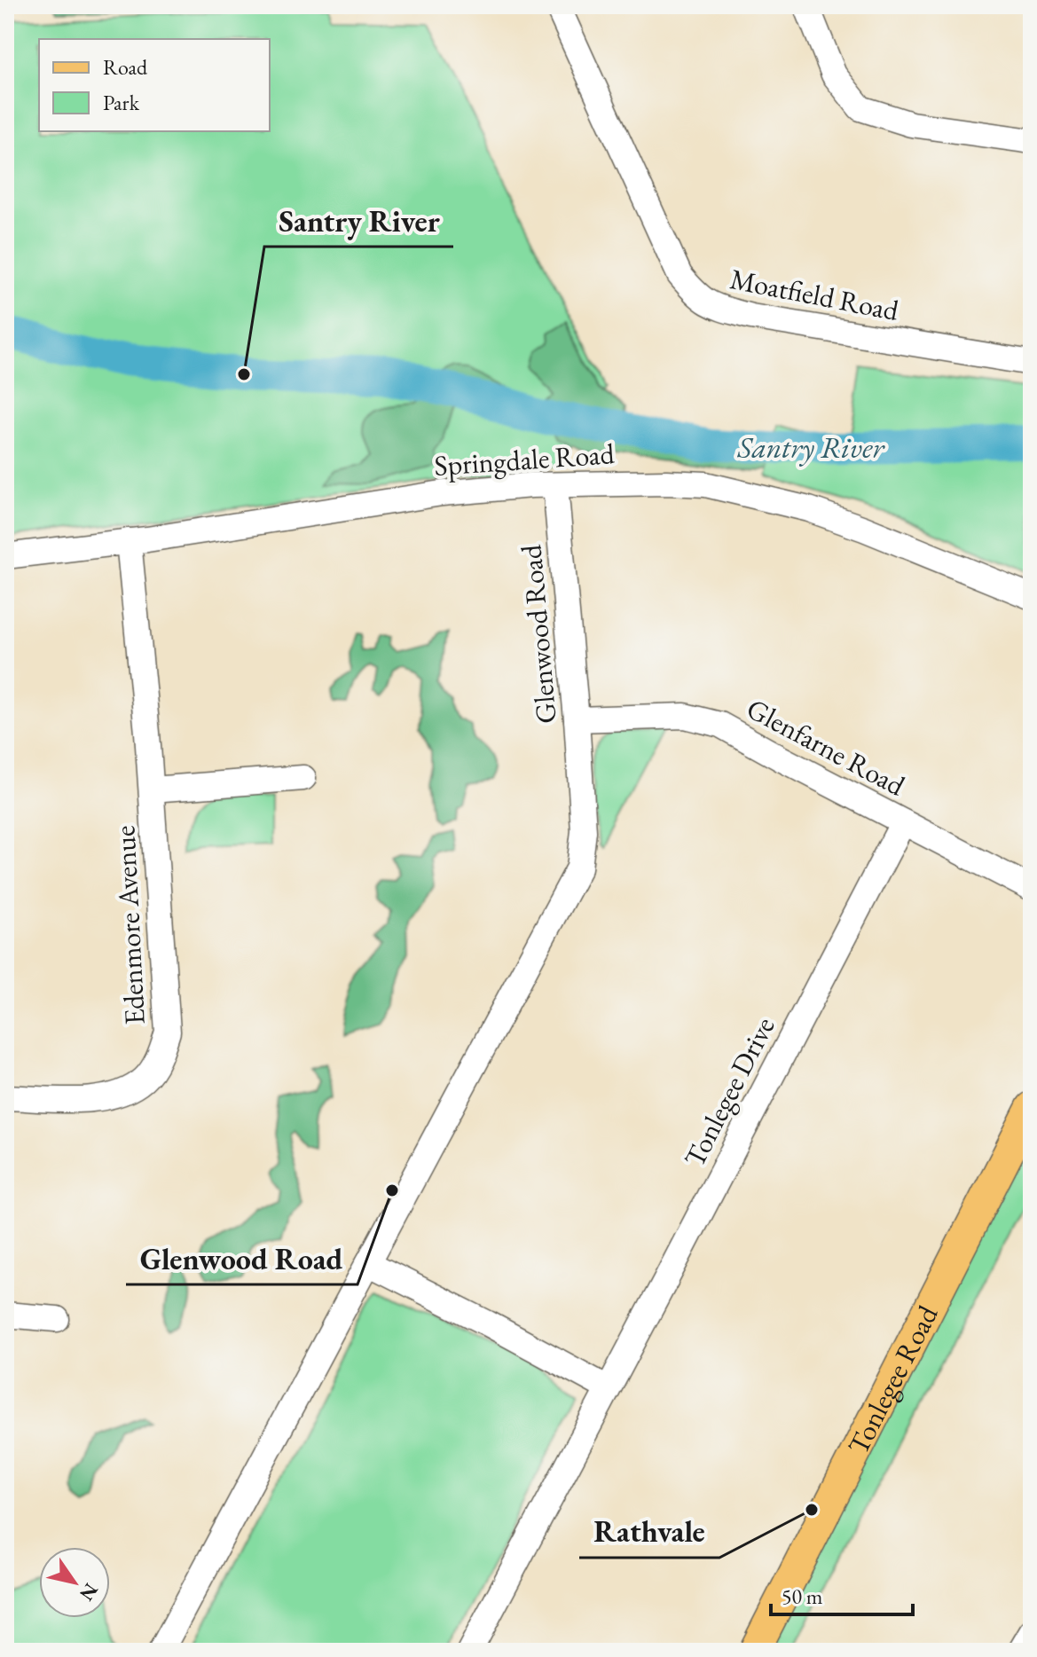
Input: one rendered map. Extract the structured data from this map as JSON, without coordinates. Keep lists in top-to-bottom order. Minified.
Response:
{"streets":{"main road":["Tonlegee Road"],"street":["Moatfield Road","Springdale Road","Glenwood Road","Glenfarne Road","Edenmore Avenue","Tonlegee Drive"]},"crossings":[["Springdale Road","Glenwood Road"],["Springdale Road","Edenmore Avenue"],["Glenwood Road","Glenfarne Road"],["Glenfarne Road","Tonlegee Drive"]],"water":["Santry River"],"places":["Santry River","Glenwood Road","Rathvale"],"legend":["Road","Park"],"scale_bar":"50 m","north":"bottom right"}
